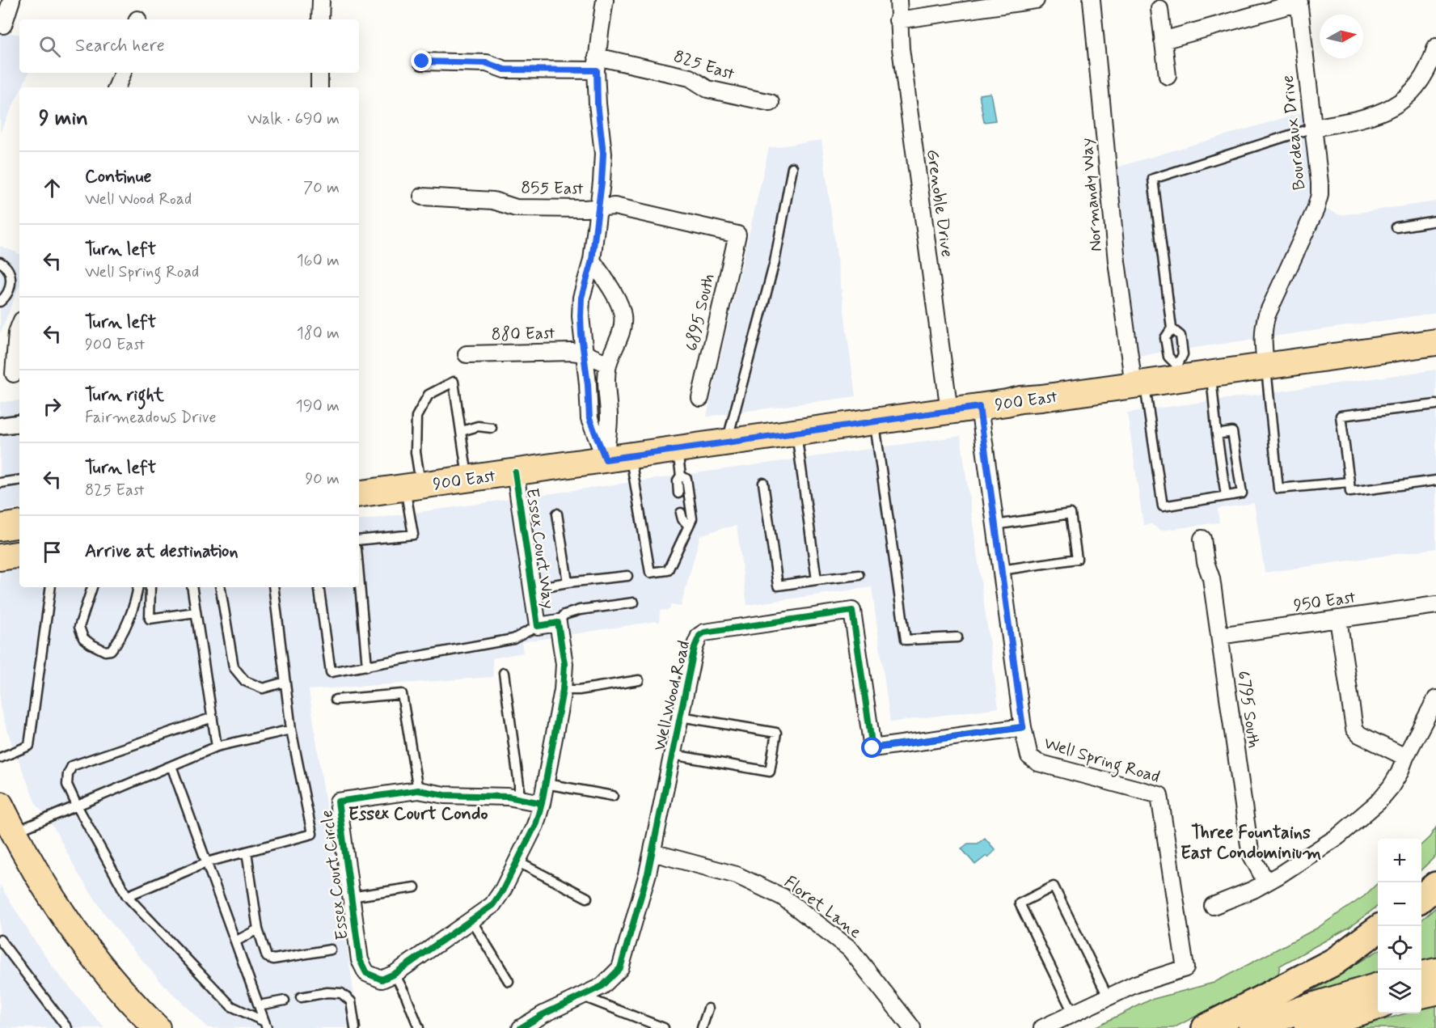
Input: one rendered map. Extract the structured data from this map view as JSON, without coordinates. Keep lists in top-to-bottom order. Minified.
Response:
{"streets":{"main road":["900 East"],"street":["825 East","Bourdeaux Drive","855 East","Normandy Way","Grenoble Drive","6895 South","880 East","Essex Court Way","950 East","Well Wood Road","6795 South","Well Spring Road","Essex Court Circle","Floret Lane"]},"crossings":[["Bourdeaux Drive","900 East"],["855 East","6895 South"],["Normandy Way","900 East"],["Grenoble Drive","900 East"],["900 East","Essex Court Way"],["900 East","Well Spring Road"],["Essex Court Way","Essex Court Circle"],["950 East","6795 South"],["Well Wood Road","Well Spring Road"],["Well Wood Road","Floret Lane"]],"districts":["Essex Court Condo","Three Fountains East Condominium"],"north":"right","page":{"search":"Search here","heading":["9 min","Walk · 690 m"],"list":[["Continue","Well Wood Road","70 m"],["Turn left","Well Spring Road","160 m"],["Turn left","900 East","180 m"],["Turn right","Fairmeadows Drive","190 m"],["Turn left","825 East","90 m"],"Arrive at destination"],"map_buttons":["+","−"]}}
